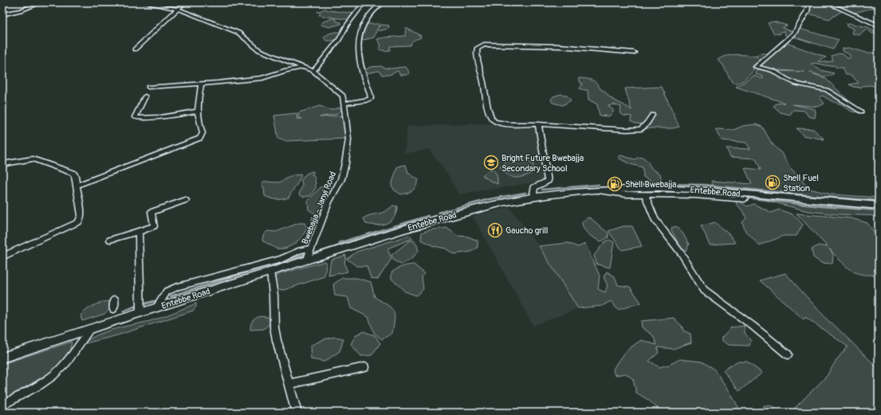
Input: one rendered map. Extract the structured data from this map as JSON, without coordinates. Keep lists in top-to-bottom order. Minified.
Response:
{"streets":{"main road":["Entebbe Road"],"street":["Bwebajja - Janyi Road"]},"crossings":[["Entebbe Road","Bwebajja - Janyi Road"]],"places":{"school or university":["Bright Future Bwebajja Secondary School"],"fuel station":["Shell Fuel Station","Shell Bwebajja"],"restaurant":["Gaucho grill"]}}
